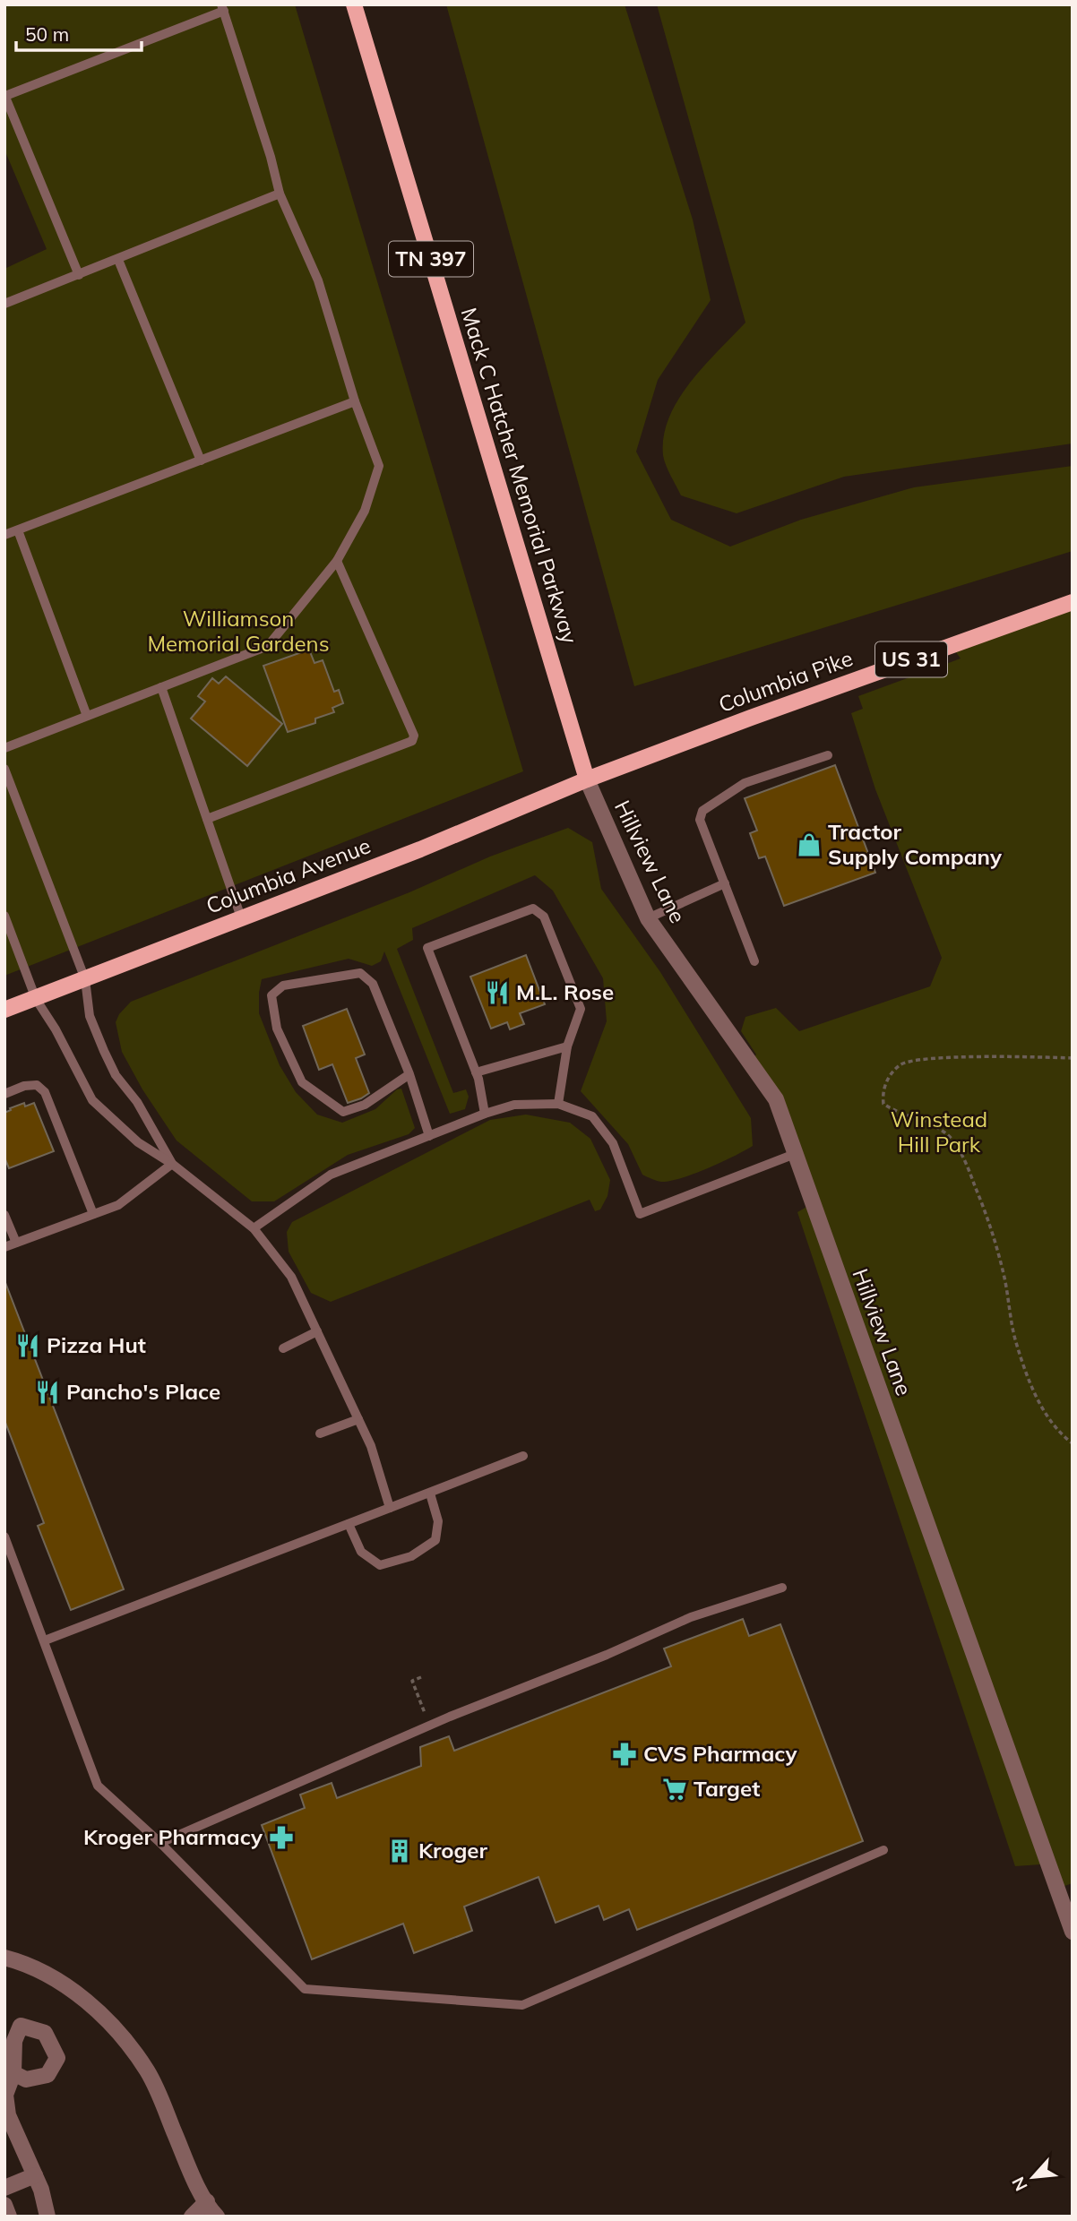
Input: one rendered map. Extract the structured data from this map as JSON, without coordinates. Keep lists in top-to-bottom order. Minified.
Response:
{"streets":{"main road":["TN 397","Mack C Hatcher Memorial Parkway","US 31","Columbia Pike","Columbia Avenue"],"street":["Hillview Lane"]},"crossings":[["Mack C Hatcher Memorial Parkway","Columbia Pike"],["Mack C Hatcher Memorial Parkway","Hillview Lane"],["Mack C Hatcher Memorial Parkway","Columbia Avenue"],["Columbia Pike","Hillview Lane"],["Columbia Pike","Columbia Avenue"],["Hillview Lane","Columbia Avenue"]],"parks":["Williamson Memorial Gardens","Winstead Hill Park"],"places":{"shop":["Tractor Supply Company"],"restaurant":["M.L. Rose","Pizza Hut","Pancho's Place"],"pharmacy":["CVS Pharmacy","Kroger Pharmacy"],"supermarket":["Target"],"building":["Kroger"]},"scale_bar":"50 m","north":"bottom left"}
